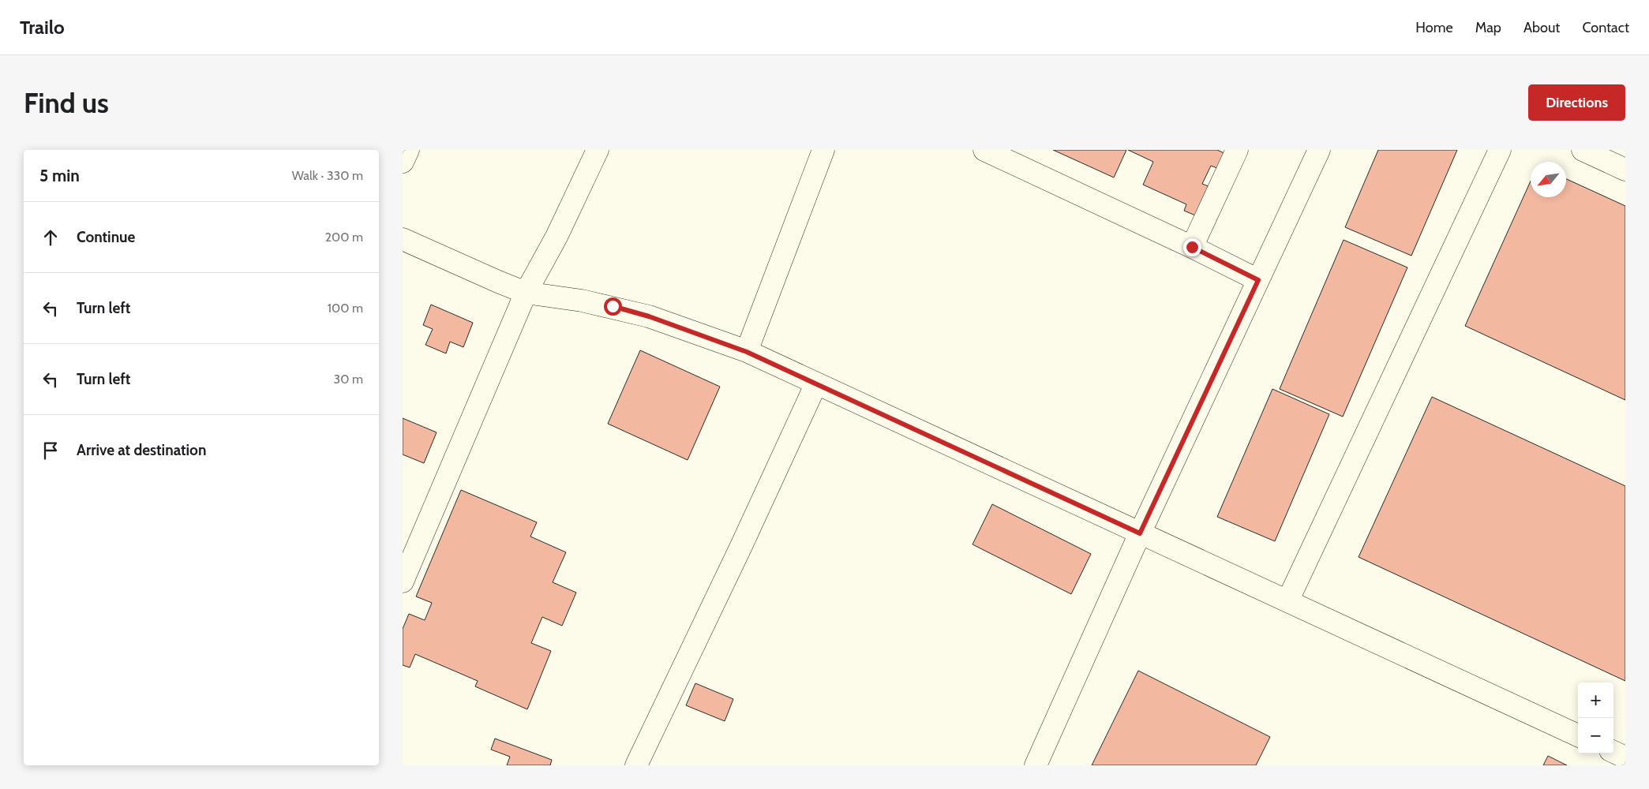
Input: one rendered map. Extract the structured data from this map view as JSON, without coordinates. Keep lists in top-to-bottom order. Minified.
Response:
{"north":"bottom left","page":{"header":"Trailo","nav":["Home","Map","About","Contact"],"buttons":"Directions","title":"Find us","heading":["5 min","Walk · 330 m"],"list":[["Continue","200 m"],["Turn left","100 m"],["Turn left","30 m"],"Arrive at destination"],"map_buttons":["+","−"]}}
